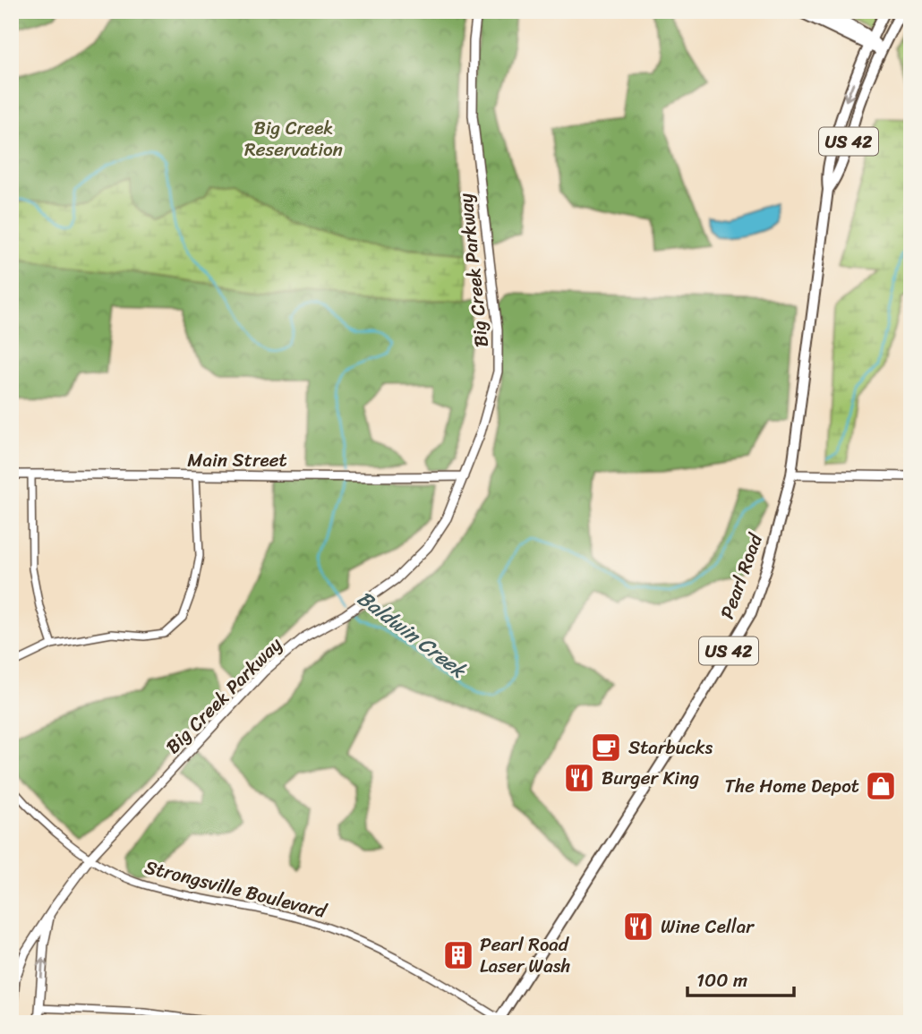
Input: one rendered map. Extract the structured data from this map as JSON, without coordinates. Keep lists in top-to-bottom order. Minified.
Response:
{"streets":{"main road":["US 42","Pearl Road"],"street":["Big Creek Parkway","Main Street","Strongsville Boulevard"]},"crossings":[["Big Creek Parkway","Main Street"],["Big Creek Parkway","Strongsville Boulevard"],["Pearl Road","Strongsville Boulevard"]],"water":["Baldwin Creek"],"parks":["Big Creek Reservation"],"places":{"cafe":["Starbucks"],"restaurant":["Burger King","Wine Cellar"],"shop":["The Home Depot"],"building":["Pearl Road Laser Wash"]},"scale_bar":"100 m"}
